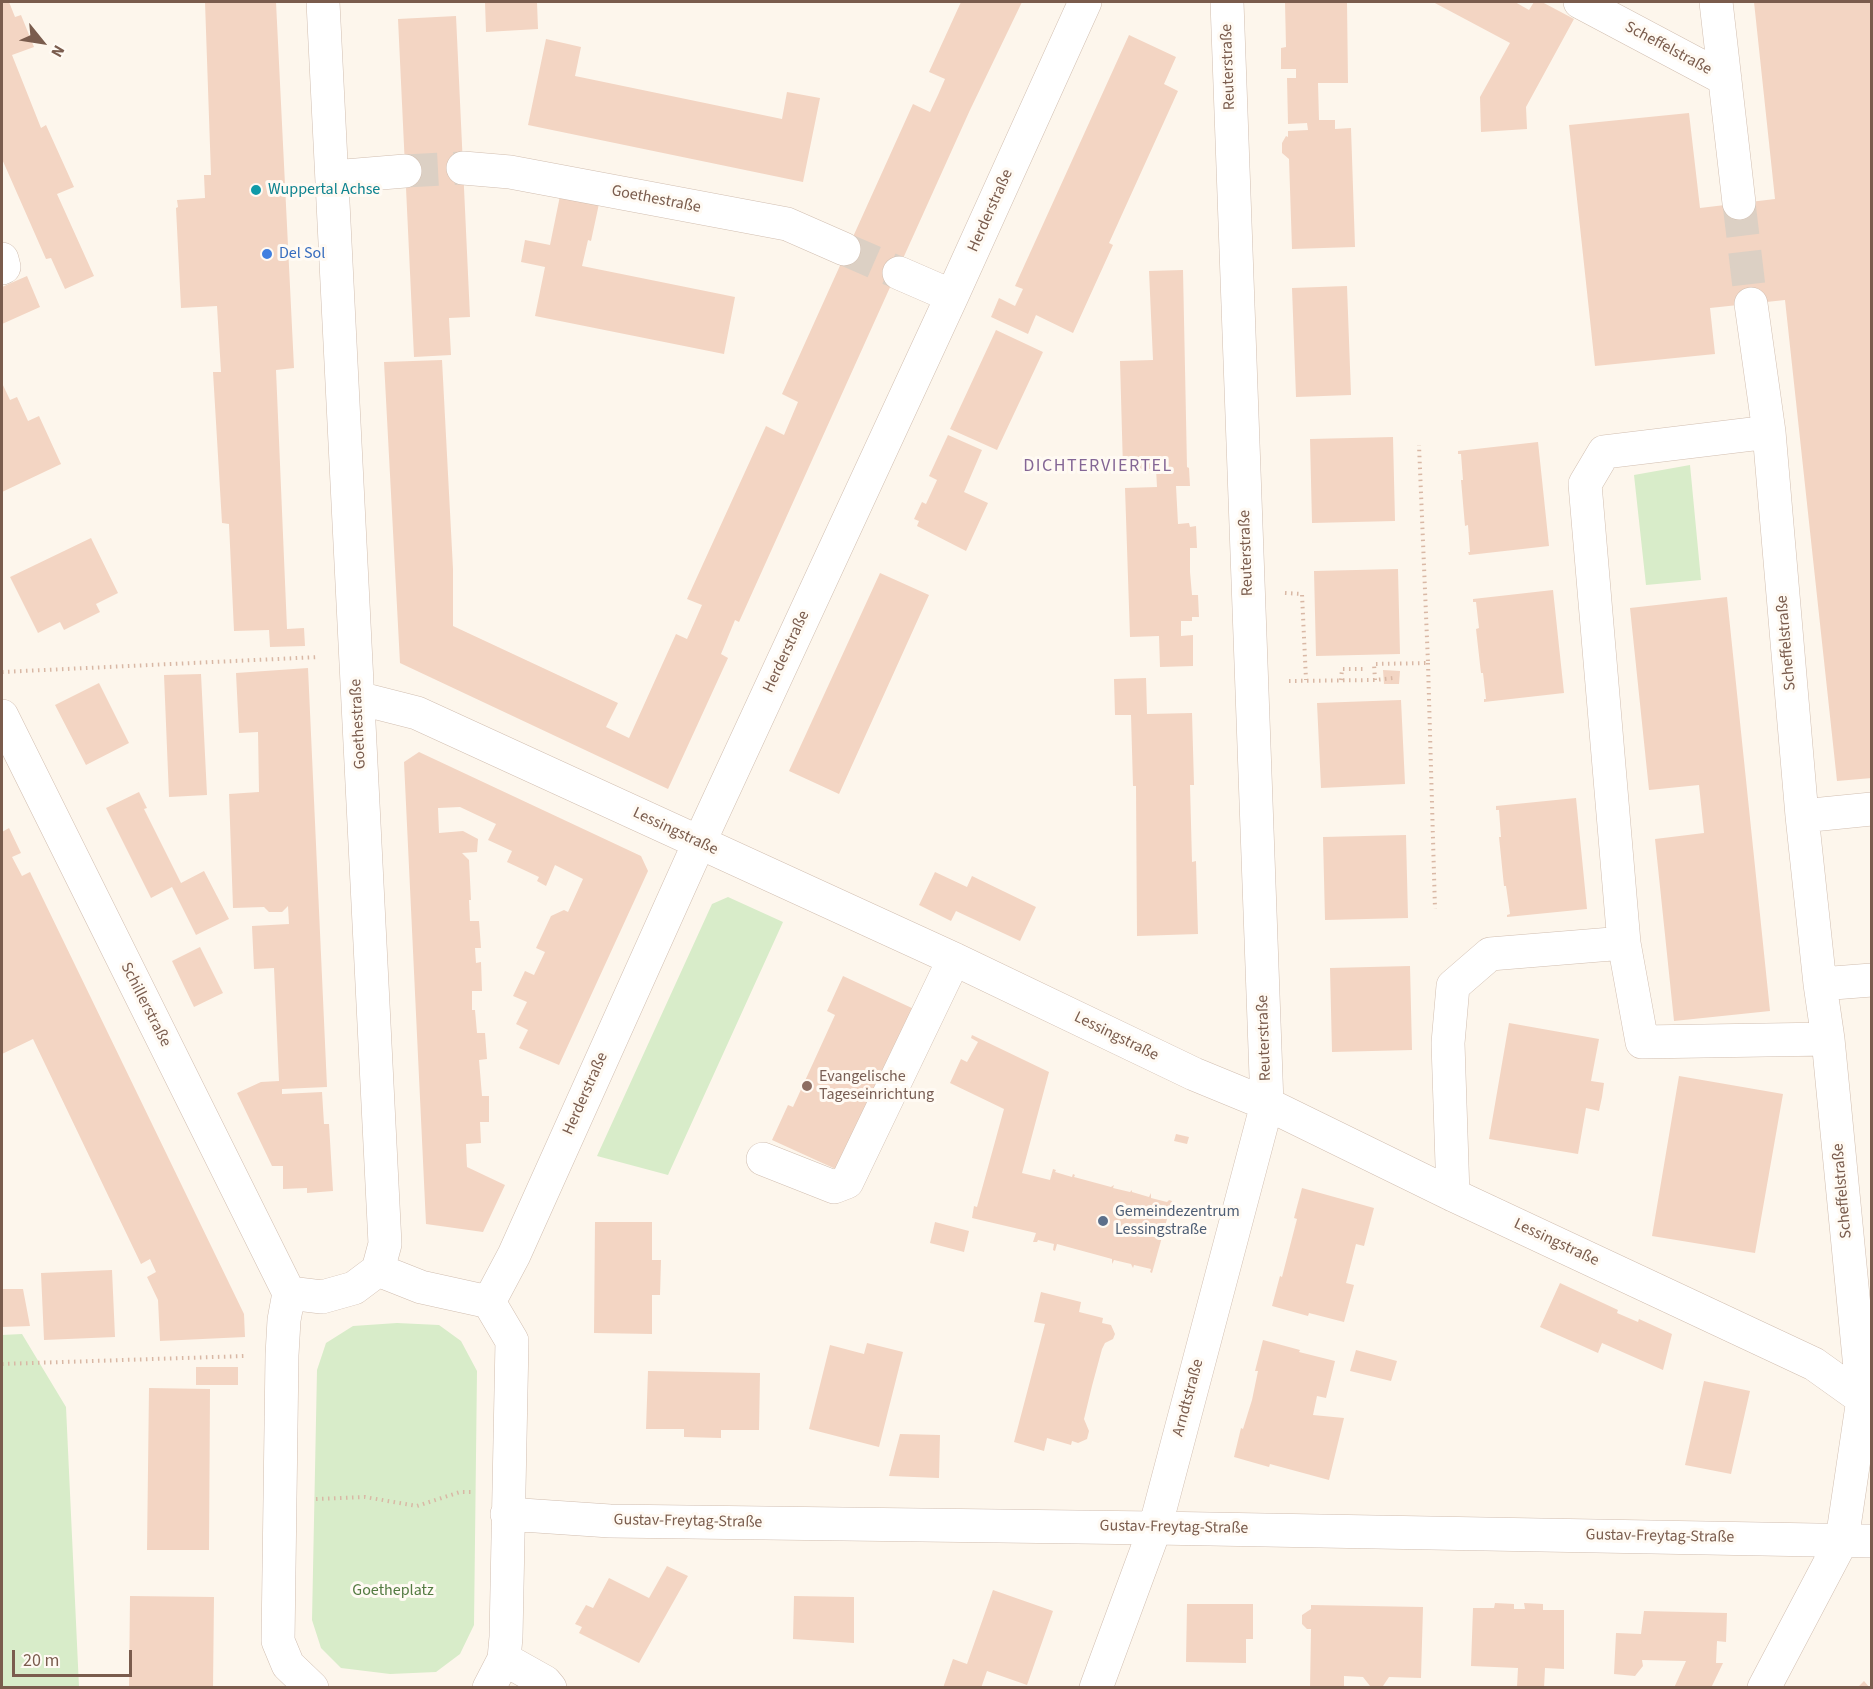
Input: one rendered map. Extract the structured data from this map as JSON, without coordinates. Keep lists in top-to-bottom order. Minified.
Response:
{"streets":{"street":["Scheffelstraße","Reuterstraße","Goethestraße","Herderstraße","Lessingstraße","Schillerstraße","Arndtstraße","Gustav-Freytag-Straße"]},"crossings":[["Scheffelstraße","Lessingstraße"],["Scheffelstraße","Gustav-Freytag-Straße"],["Reuterstraße","Lessingstraße"],["Reuterstraße","Arndtstraße"],["Goethestraße","Lessingstraße"],["Herderstraße","Lessingstraße"],["Lessingstraße","Arndtstraße"],["Arndtstraße","Gustav-Freytag-Straße"]],"districts":["DICHTERVIERTEL"],"parks":["Goetheplatz"],"places":["Wuppertal Achse","Del Sol","Evangelische Tageseinrichtung","Gemeindezentrum Lessingstraße"],"scale_bar":"20 m","north":"bottom right"}
